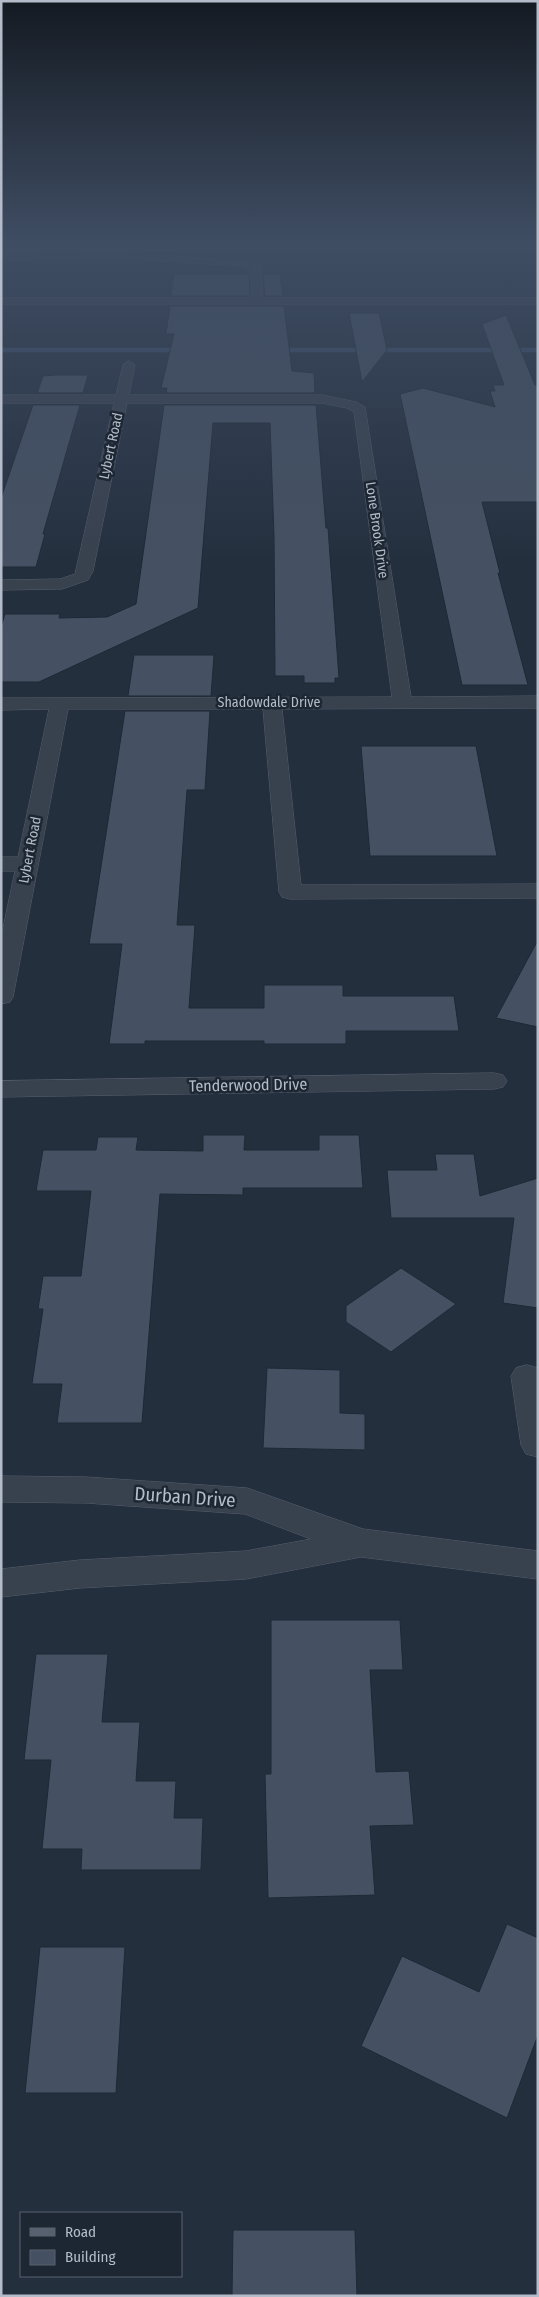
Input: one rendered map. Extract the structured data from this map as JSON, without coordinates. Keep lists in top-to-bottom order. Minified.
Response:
{"streets":{"street":["Lybert Road","Lone Brook Drive","Shadowdale Drive","Tenderwood Drive","Durban Drive"]},"crossings":[["Lybert Road","Lone Brook Drive"],["Lybert Road","Shadowdale Drive"],["Lone Brook Drive","Shadowdale Drive"]],"legend":["Road","Building"]}
